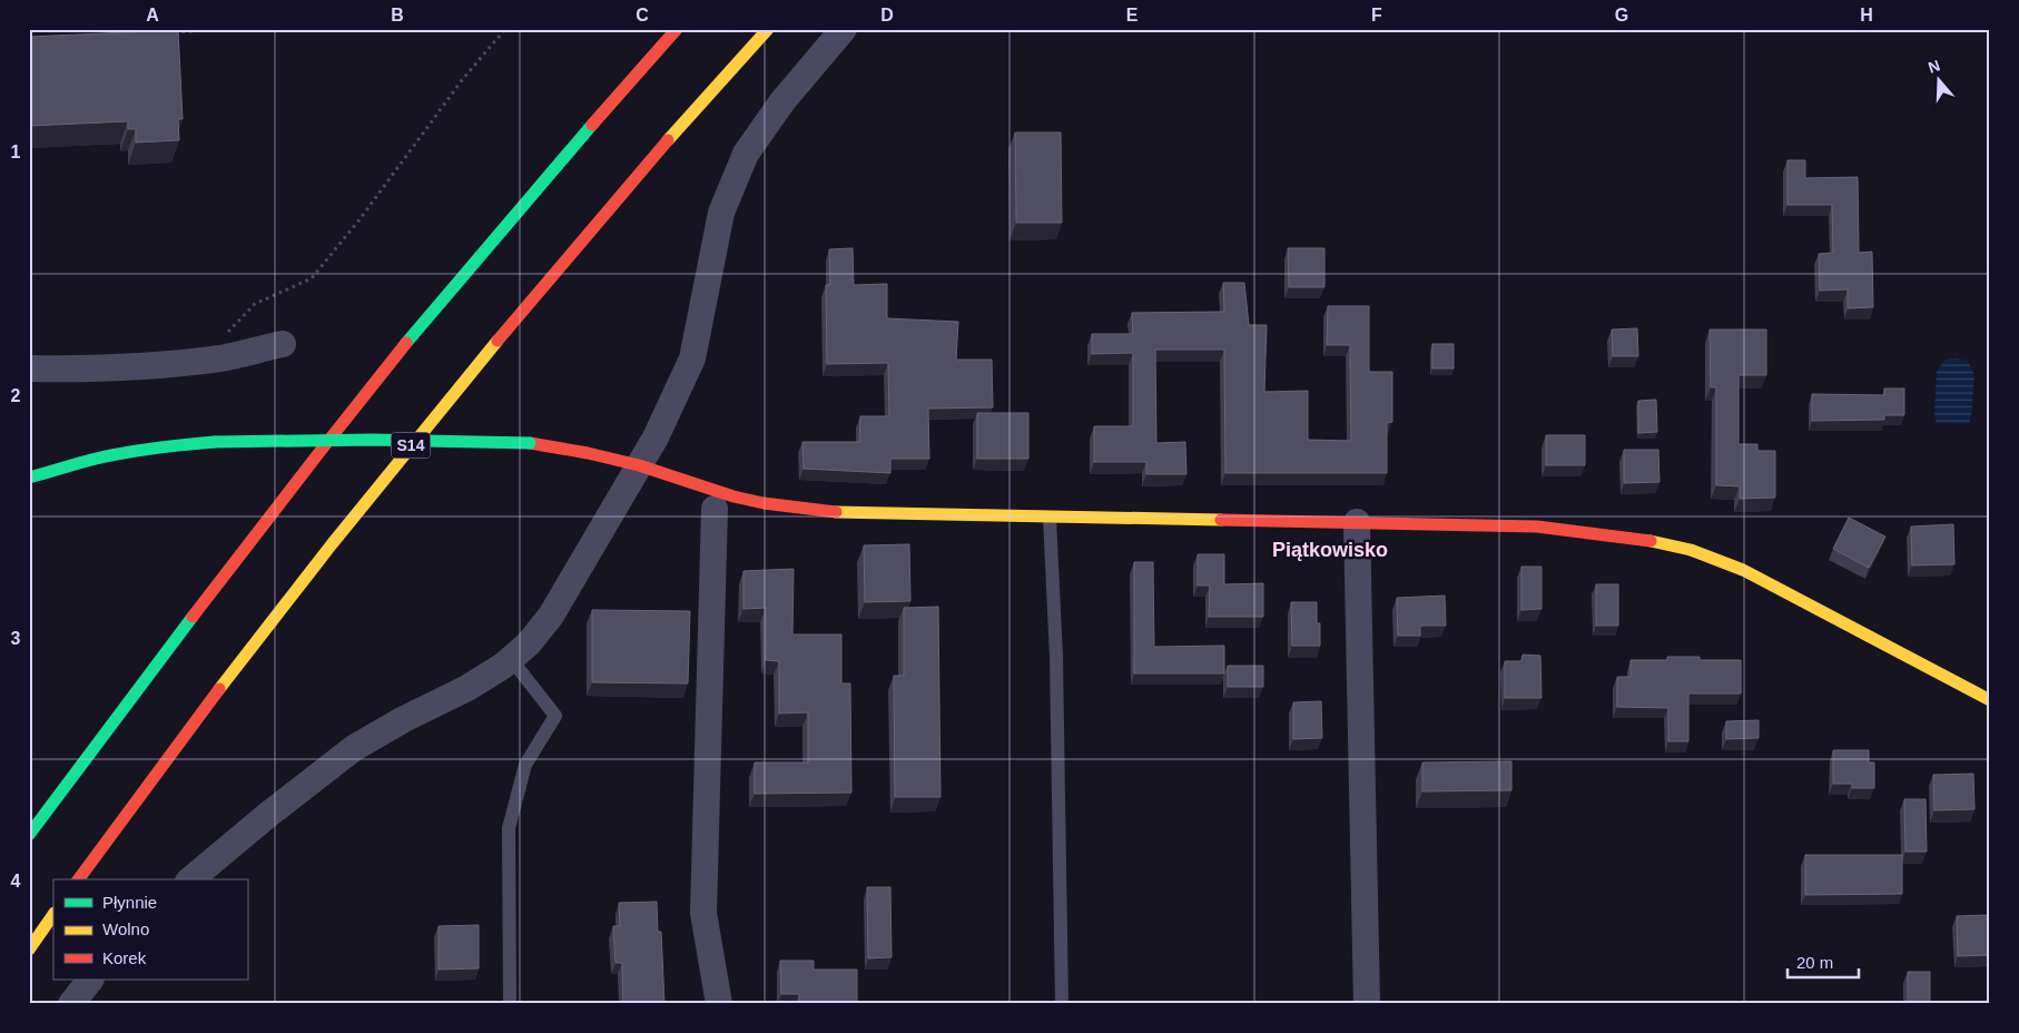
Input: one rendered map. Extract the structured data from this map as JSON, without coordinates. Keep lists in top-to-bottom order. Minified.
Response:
{"streets":{"main road":["S14"]},"districts":["Piątkowisko"],"legend":["Płynnie","Wolno","Korek"],"scale_bar":"20 m","north":"top","grid":{"columns":["A","B","C","D","E","F","G","H"],"rows":["1","2","3","4"]}}
